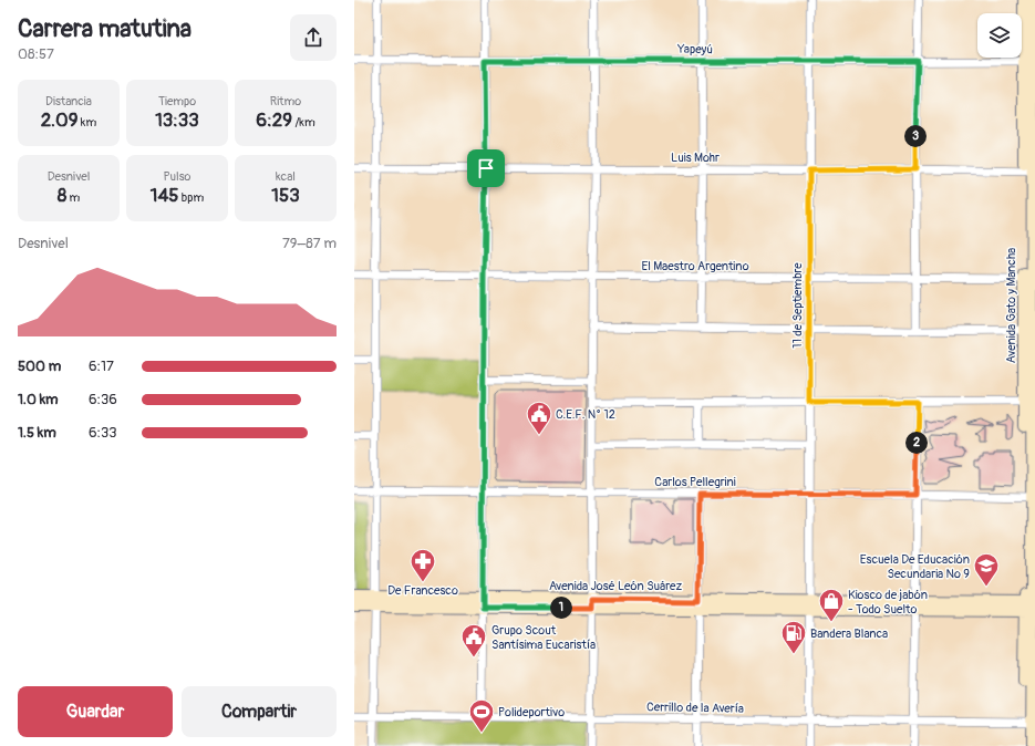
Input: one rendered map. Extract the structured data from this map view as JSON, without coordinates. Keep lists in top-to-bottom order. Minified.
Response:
{"streets":{"main road":["Avenida Gato y Mancha","Avenida José León Suárez"],"street":["Yapeyú","Luis Mohr","El Maestro Argentino","11 de Septiembre","Carlos Pellegrini","Cerrillo de la Avería"]},"crossings":[["Yapeyú","11 de Septiembre"],["Yapeyú","Avenida Gato y Mancha"],["Luis Mohr","11 de Septiembre"],["Luis Mohr","Avenida Gato y Mancha"],["El Maestro Argentino","11 de Septiembre"],["El Maestro Argentino","Avenida Gato y Mancha"],["11 de Septiembre","Carlos Pellegrini"],["11 de Septiembre","Avenida José León Suárez"],["11 de Septiembre","Cerrillo de la Avería"],["Avenida Gato y Mancha","Carlos Pellegrini"],["Avenida Gato y Mancha","Avenida José León Suárez"],["Avenida Gato y Mancha","Cerrillo de la Avería"]],"places":{"public building":["C.E.F. N° 12","Grupo Scout Santísima Eucaristía"],"pharmacy":["De Francesco"],"school or university":["Escuela De Educación Secundaria Nº 9"],"shop":["Kiosco de jabón - Todo Suelto"],"fuel station":["Bandera Blanca"],"sports":["Polideportivo"]},"page":{"heading":["Carrera matutina","08:57"],"stats":[["Distancia","2.09 km"],["Tiempo","13:33"],["Ritmo","6:29 /km"],["Desnivel","8 m"],["Pulso","145 bpm"],["kcal","153"]],"pins":["3","2","1"],"chart":["Desnivel","79–87 m"],"list":[{"name":"500 m","note":"6:17"},{"name":"1.0 km","note":"6:36"},{"name":"1.5 km","note":"6:33"}],"buttons":["Guardar","Compartir"]}}
